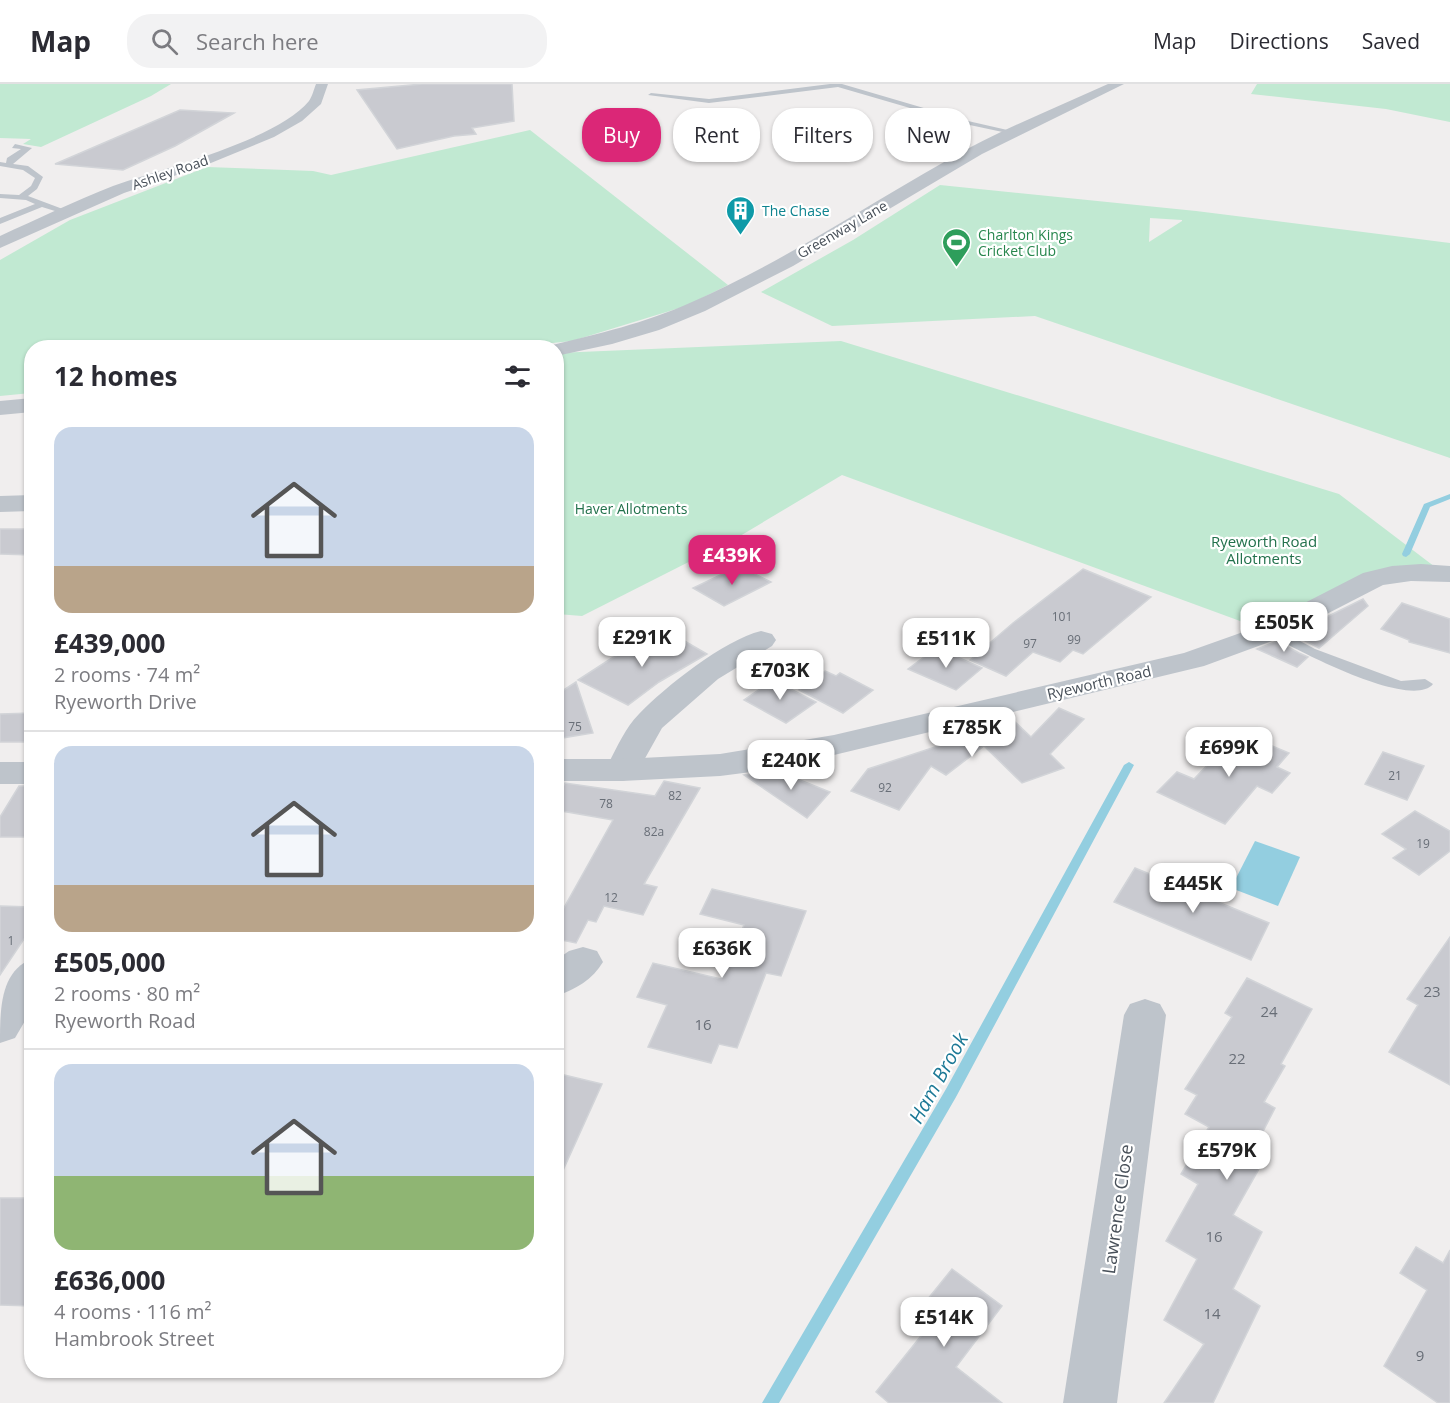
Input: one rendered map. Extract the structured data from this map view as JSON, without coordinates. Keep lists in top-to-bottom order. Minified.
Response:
{"streets":{"street":["Ashley Road","Greenway Lane","Ryeworth Road","Lawrence Close"]},"water":["Ham Brook"],"parks":["Haver Allotments","Ryeworth Road Allotments"],"places":{"building":["The Chase"],"sports":["Charlton Kings Cricket Club"]},"house_numbers":["101","99","97","75","21","92","82","78","82a","19","12","1","23","24","16","22","16","14","9"],"page":{"header":"Map","search":"Search here","nav":["Map","Directions","Saved"],"chip":["Buy","Rent","Filters","New"],"heading":"12 homes","list":[{"name":"£439,000","note":"2 rooms · 74 m² · Ryeworth Drive"},{"name":"£505,000","note":"2 rooms · 80 m² · Ryeworth Road"},{"name":"£636,000","note":"4 rooms · 116 m² · Hambrook Street"}],"price":["£439K","£505K","£291K","£511K","£703K","£785K","£699K","£240K","£445K","£636K","£579K","£514K"]}}
